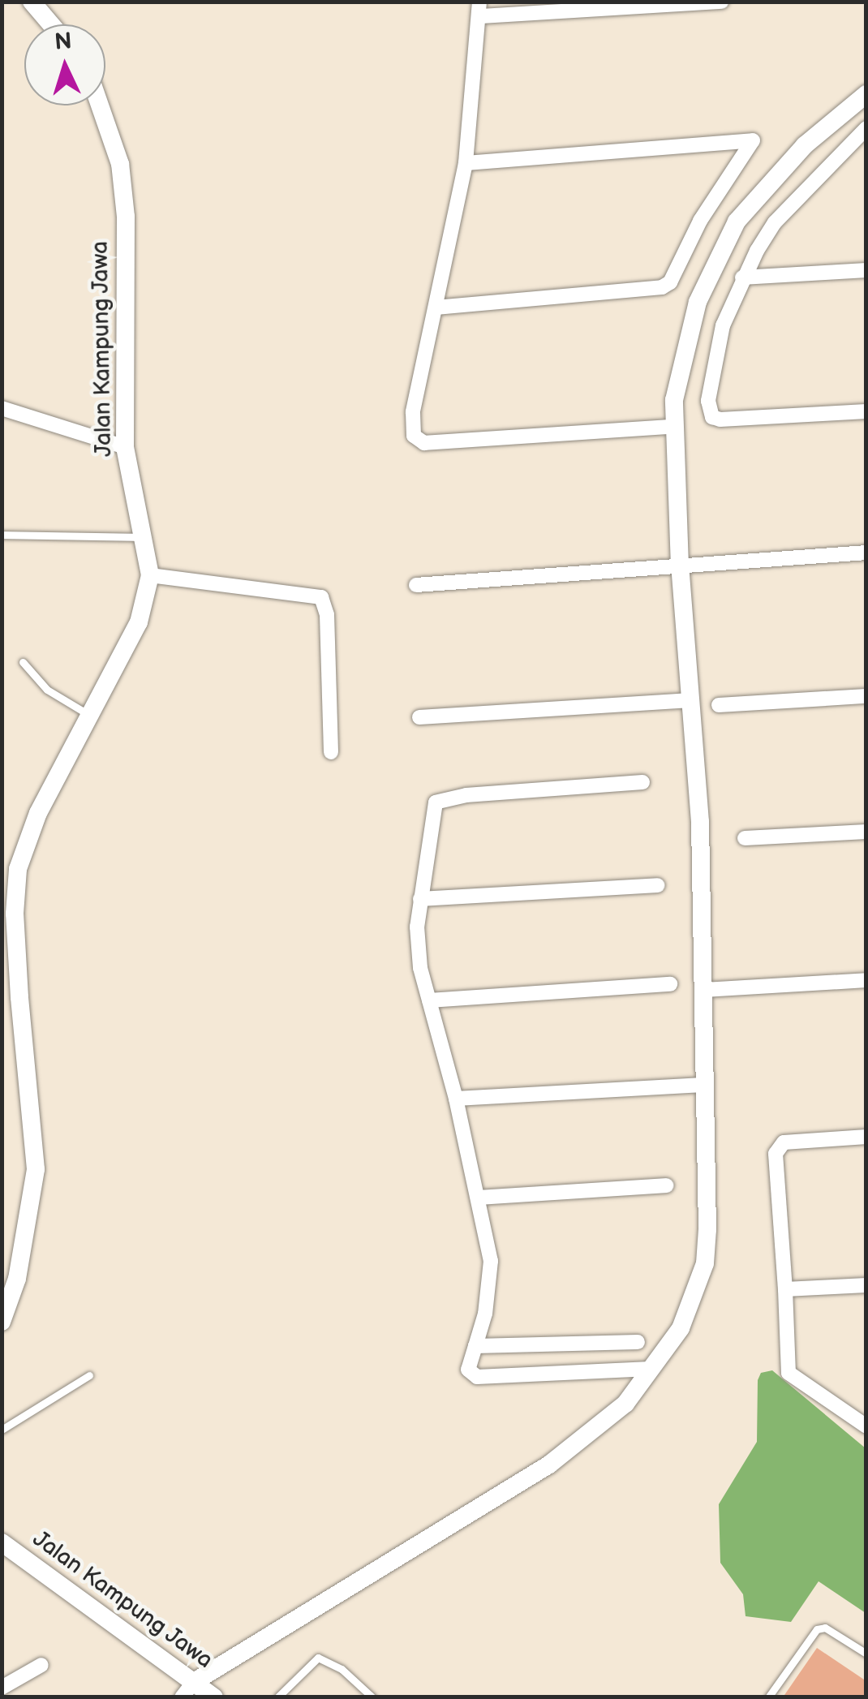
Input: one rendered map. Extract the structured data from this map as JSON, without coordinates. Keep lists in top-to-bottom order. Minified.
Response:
{"streets":{"street":["Jalan Kampung Jawa"]},"north":"top"}
